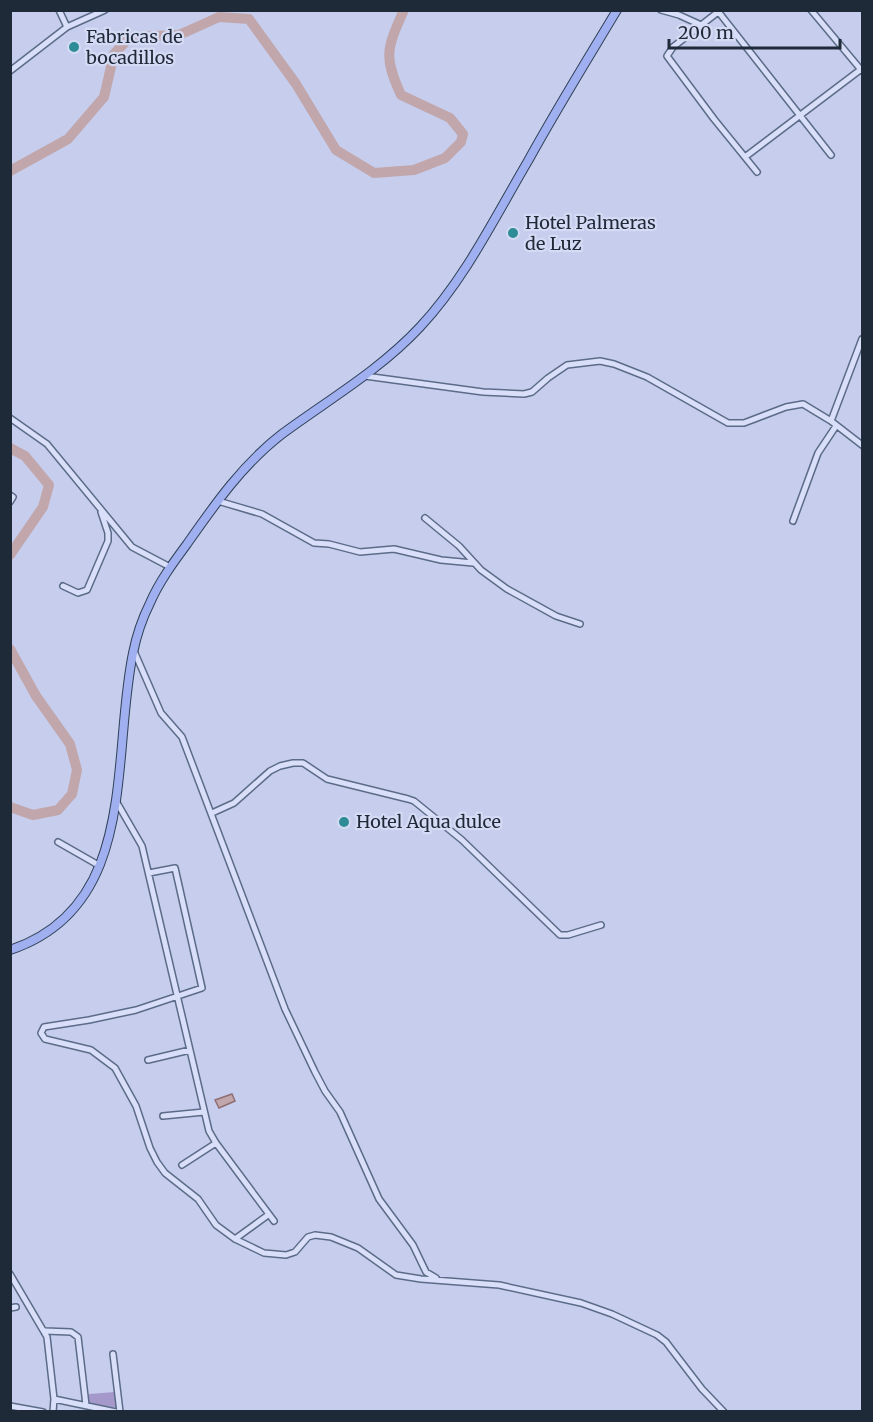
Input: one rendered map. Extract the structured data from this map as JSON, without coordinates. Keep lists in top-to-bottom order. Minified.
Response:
{"places":["Fabricas de bocadillos","Hotel Palmeras de Luz","Hotel Aqua dulce"],"scale_bar":"200 m"}
